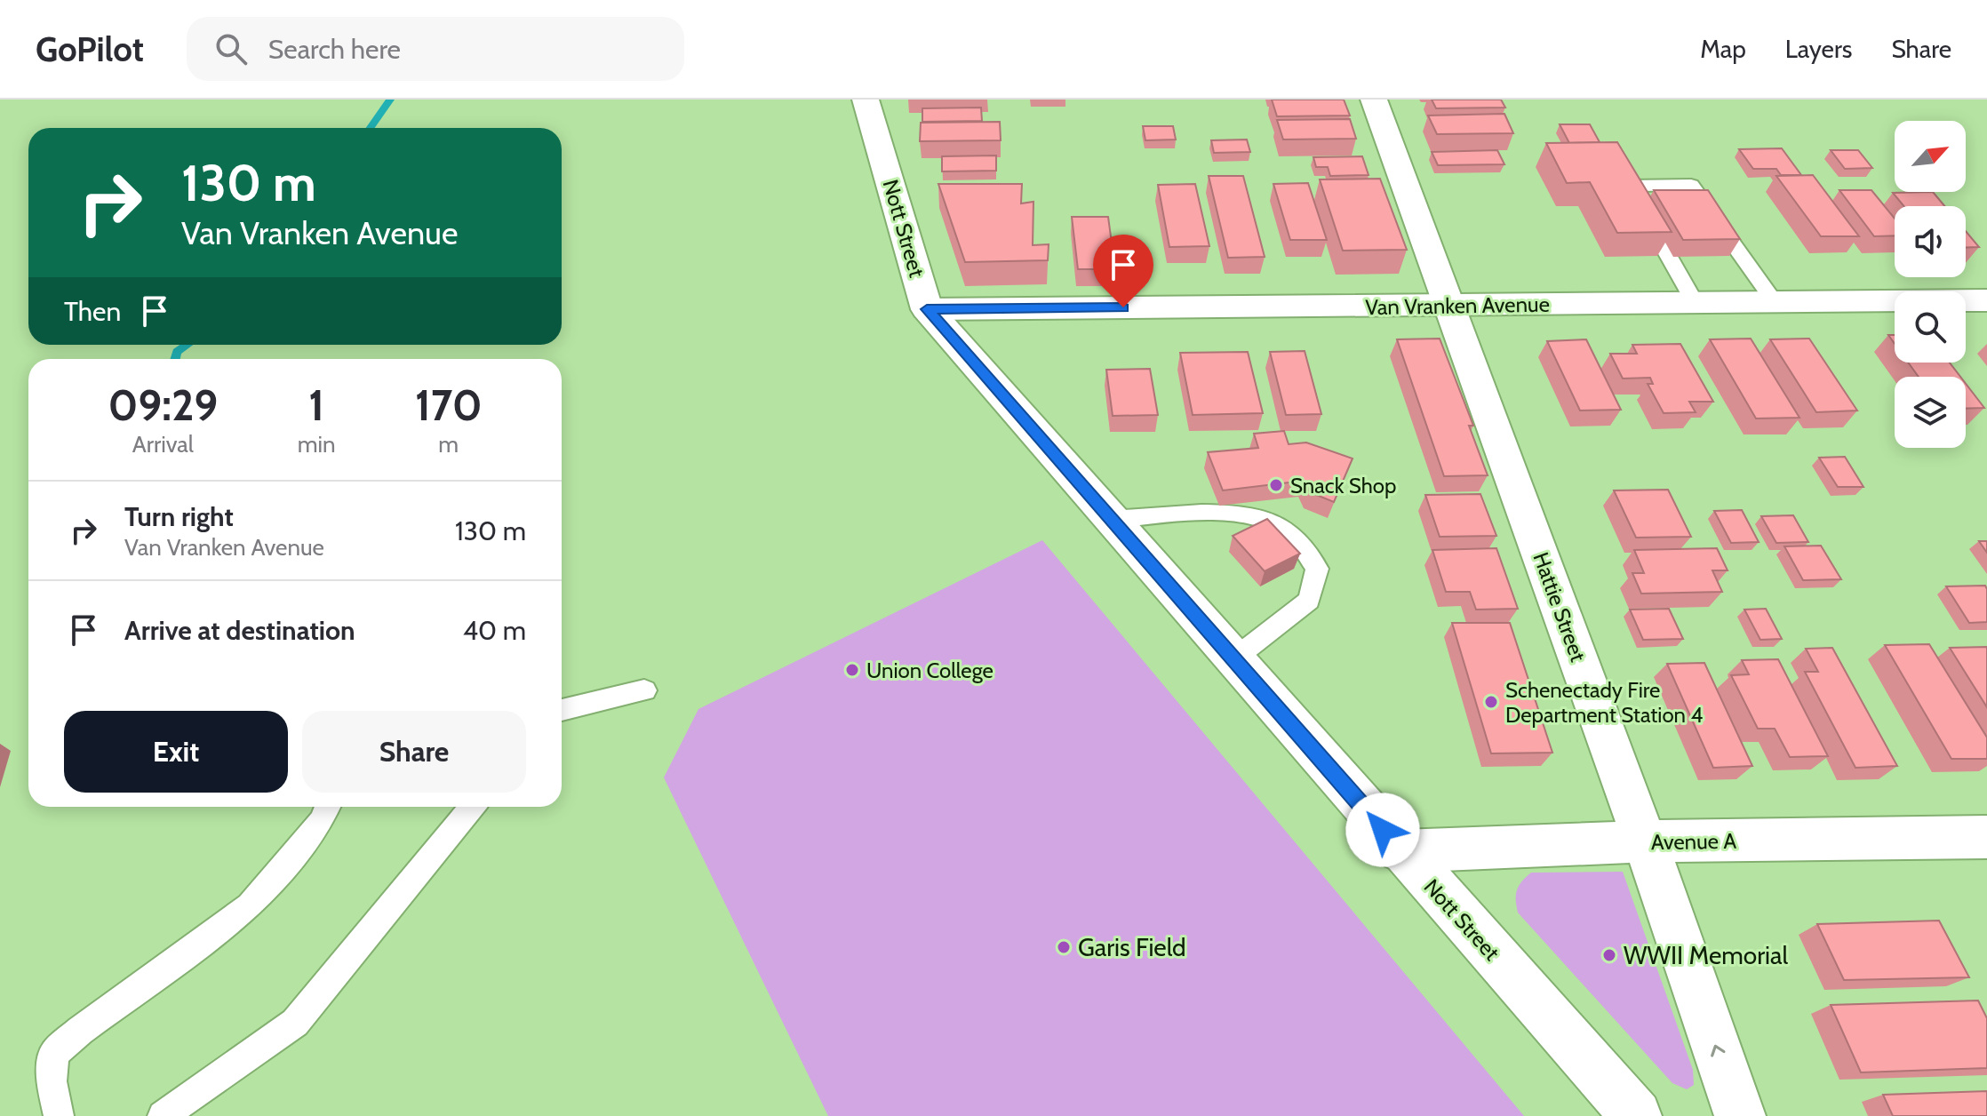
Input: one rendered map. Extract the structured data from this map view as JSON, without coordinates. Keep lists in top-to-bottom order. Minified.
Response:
{"streets":{"street":["Nott Street","Van Vranken Avenue","Hattie Street","Avenue A"]},"crossings":[["Nott Street","Van Vranken Avenue"],["Nott Street","Avenue A"],["Van Vranken Avenue","Hattie Street"],["Hattie Street","Avenue A"]],"places":["Snack Shop","Union College","Schenectady Fire Department Station 4","Garis Field","WWII Memorial"],"north":"top right","page":{"header":"GoPilot","search":"Search here","nav":["Map","Layers","Share"],"turn":["130 m","Van Vranken Avenue"],"then":"Then","eta":["09:29","Arrival","1","min","170","m"],"list":[{"name":"Turn right","note":"Van Vranken Avenue","value":"130 m"},{"name":"Arrive at destination","value":"40 m"}],"buttons":["Exit","Share"]}}
